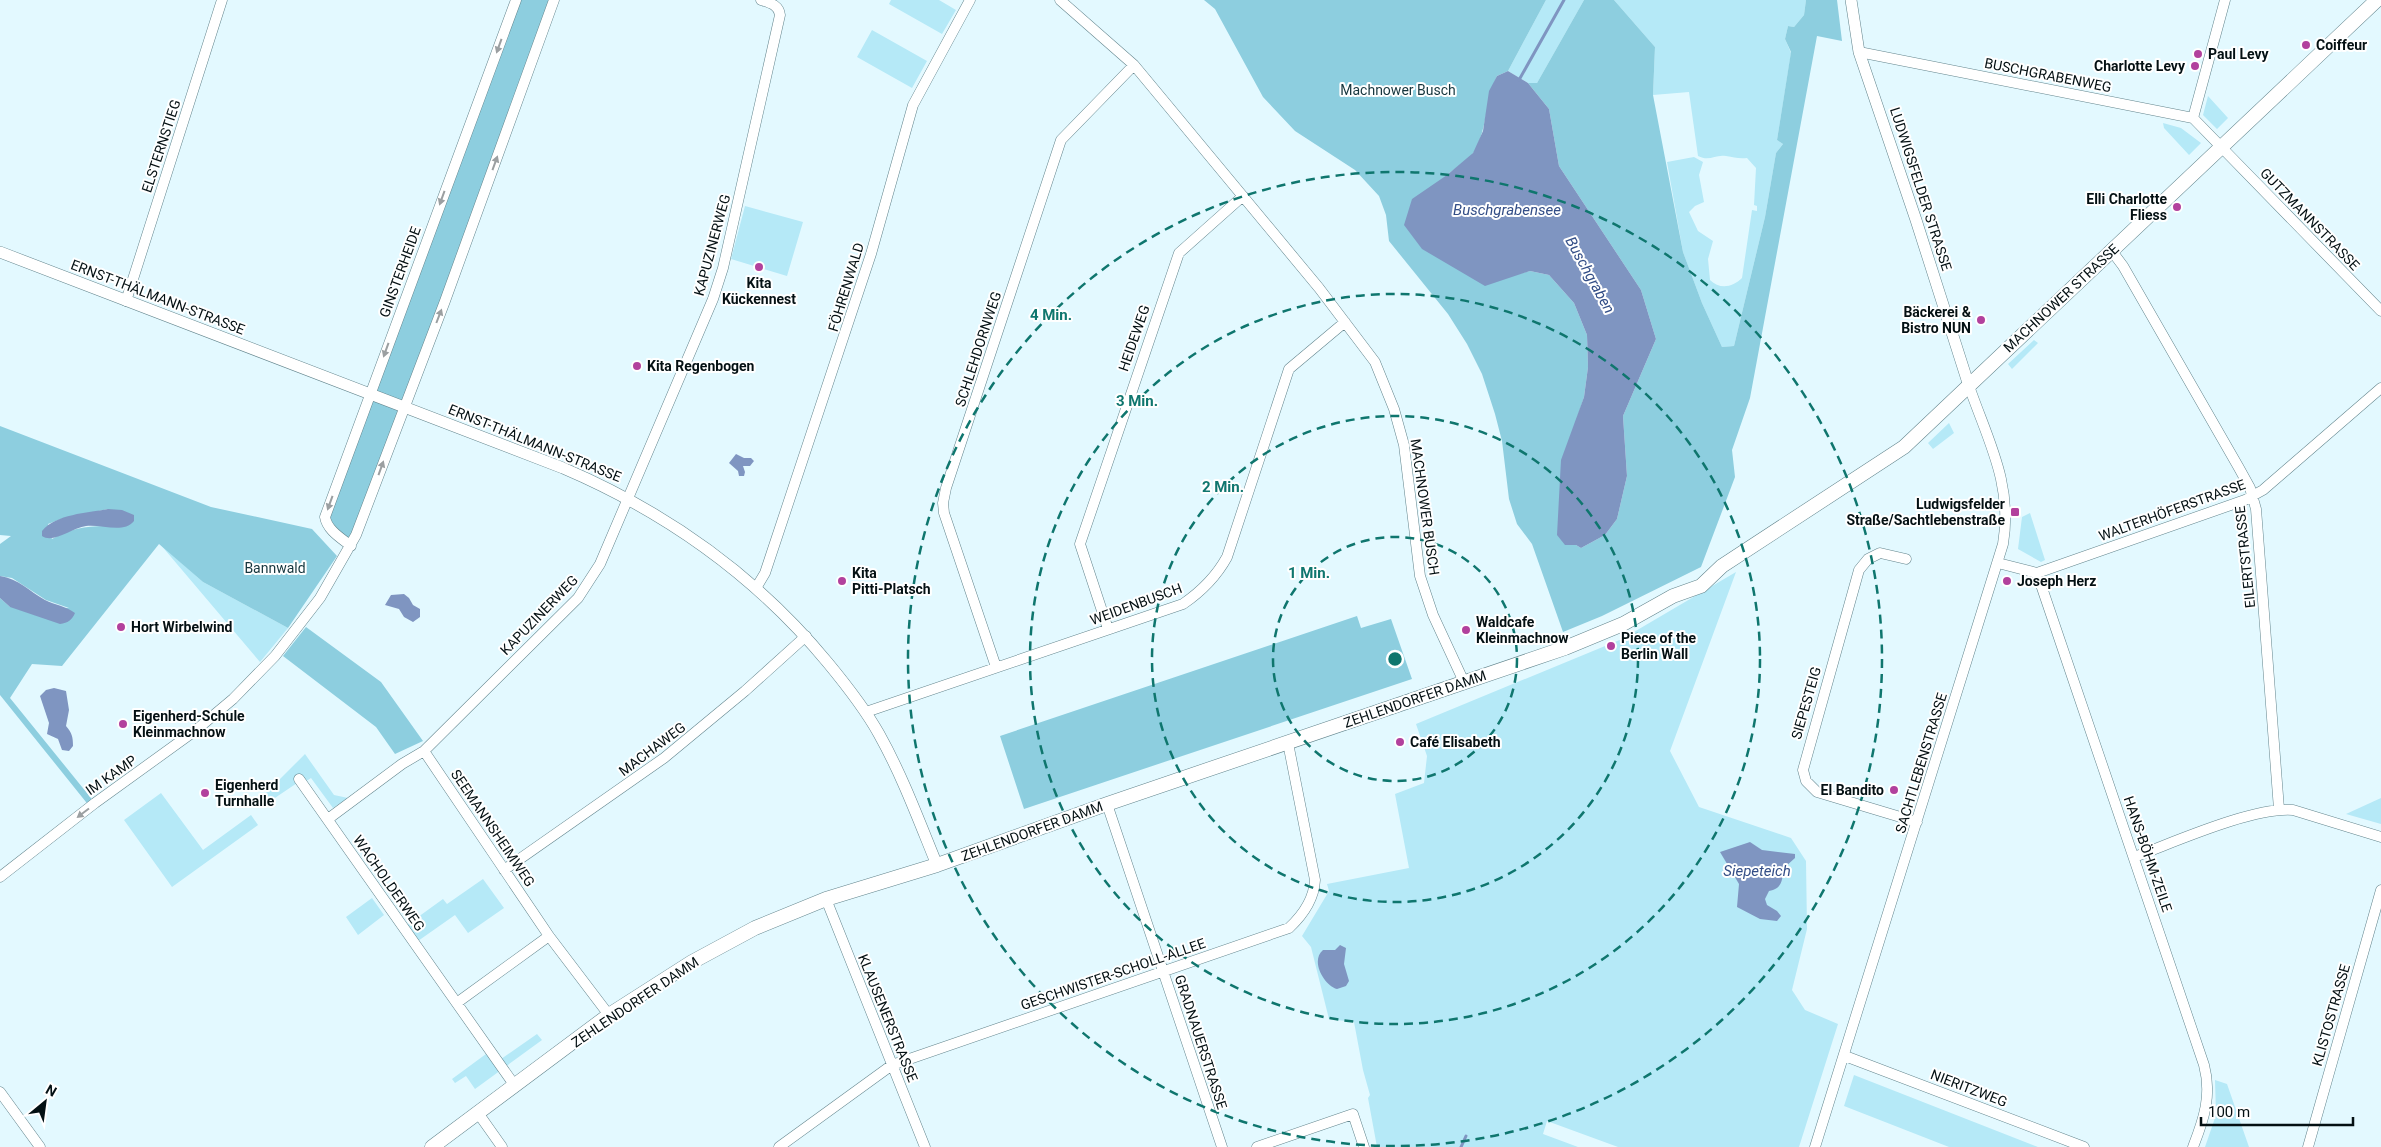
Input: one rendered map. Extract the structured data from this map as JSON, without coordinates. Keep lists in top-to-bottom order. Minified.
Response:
{"streets":{"main road":["MACHNOWER STRASSE","ZEHLENDORFER DAMM"],"street":["BUSCHGRABENWEG","ELSTERNSTIEG","LUDWIGSFELDER STRASSE","GUTZMANNSTRASSE","KAPUZINERWEG","GINSTERHEIDE","FÖHRENWALD","ERNST-THÄLMANN-STRASSE","HEIDEWEG","SCHLEHDORNWEG","MACHNOWER BUSCH","WALTERHÖFERSTRASSE","EILERTSTRASSE","WEIDENBUSCH","SIEPESTEIG","MACHAWEG","SACHTLEBENSTRASSE","IM KAMP","SEEMANNSHEIMWEG","HANS-BÖHM-ZEILE","WACHOLDERWEG","GESCHWISTER-SCHOLL-ALLEE","KLISTOSTRASSE","KLAUSENERSTRASSE","GRADNAUERSTRASSE","NIERITZWEG"]},"crossings":[["BUSCHGRABENWEG","LUDWIGSFELDER STRASSE"],["ELSTERNSTIEG","ERNST-THÄLMANN-STRASSE"],["LUDWIGSFELDER STRASSE","MACHNOWER STRASSE"],["LUDWIGSFELDER STRASSE","SACHTLEBENSTRASSE"],["GUTZMANNSTRASSE","MACHNOWER STRASSE"],["KAPUZINERWEG","ERNST-THÄLMANN-STRASSE"],["KAPUZINERWEG","SEEMANNSHEIMWEG"],["GINSTERHEIDE","ERNST-THÄLMANN-STRASSE"],["GINSTERHEIDE","IM KAMP"],["FÖHRENWALD","ERNST-THÄLMANN-STRASSE"],["ERNST-THÄLMANN-STRASSE","WEIDENBUSCH"],["ERNST-THÄLMANN-STRASSE","ZEHLENDORFER DAMM"],["ERNST-THÄLMANN-STRASSE","MACHAWEG"],["MACHNOWER STRASSE","EILERTSTRASSE"],["MACHNOWER STRASSE","ZEHLENDORFER DAMM"],["MACHNOWER STRASSE","SACHTLEBENSTRASSE"],["HEIDEWEG","MACHNOWER BUSCH"],["HEIDEWEG","WEIDENBUSCH"],["SCHLEHDORNWEG","MACHNOWER BUSCH"],["SCHLEHDORNWEG","WEIDENBUSCH"],["MACHNOWER BUSCH","WEIDENBUSCH"],["MACHNOWER BUSCH","ZEHLENDORFER DAMM"],["WALTERHÖFERSTRASSE","EILERTSTRASSE"],["WALTERHÖFERSTRASSE","HANS-BÖHM-ZEILE"],["ZEHLENDORFER DAMM","SEEMANNSHEIMWEG"],["ZEHLENDORFER DAMM","WACHOLDERWEG"],["ZEHLENDORFER DAMM","GESCHWISTER-SCHOLL-ALLEE"],["ZEHLENDORFER DAMM","KLAUSENERSTRASSE"],["ZEHLENDORFER DAMM","GRADNAUERSTRASSE"],["SIEPESTEIG","SACHTLEBENSTRASSE"],["MACHAWEG","SEEMANNSHEIMWEG"],["SACHTLEBENSTRASSE","NIERITZWEG"],["GESCHWISTER-SCHOLL-ALLEE","KLAUSENERSTRASSE"],["GESCHWISTER-SCHOLL-ALLEE","GRADNAUERSTRASSE"]],"one_way":["IM KAMP"],"water":["Buschgrabensee","Buschgraben","Siepeteich"],"parks":["Machnower Busch","Bannwald"],"places":{"other":["Coiffeur","Paul Levy","Charlotte Levy","Elli Charlotte Fliess","Kita Kückennest","Bäckerei & Bistro NUN","Kita Regenbogen","Kita Pitti-Platsch","Joseph Herz","Hort Wirbelwind","Waldcafe Kleinmachnow","Piece of the Berlin Wall","Eigenherd-Schule Kleinmachnow","Café Elisabeth","El Bandito","Eigenherd Turnhalle"],"transit":["Ludwigsfelder Straße/Sachtlebenstraße"]},"scale_bar":"100 m","north":"top right","rings":["4 Min.","3 Min.","2 Min.","1 Min."]}
